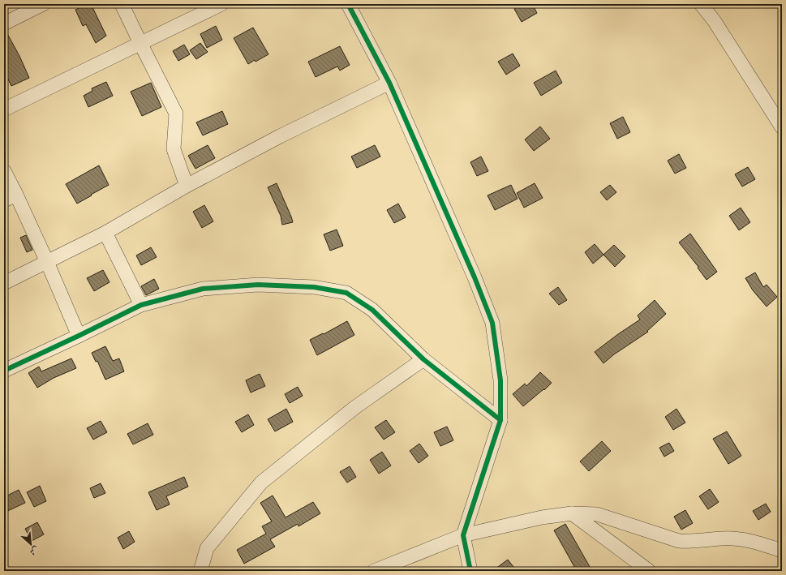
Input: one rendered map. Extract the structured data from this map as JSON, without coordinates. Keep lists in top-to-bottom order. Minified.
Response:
{"north":"bottom right"}
